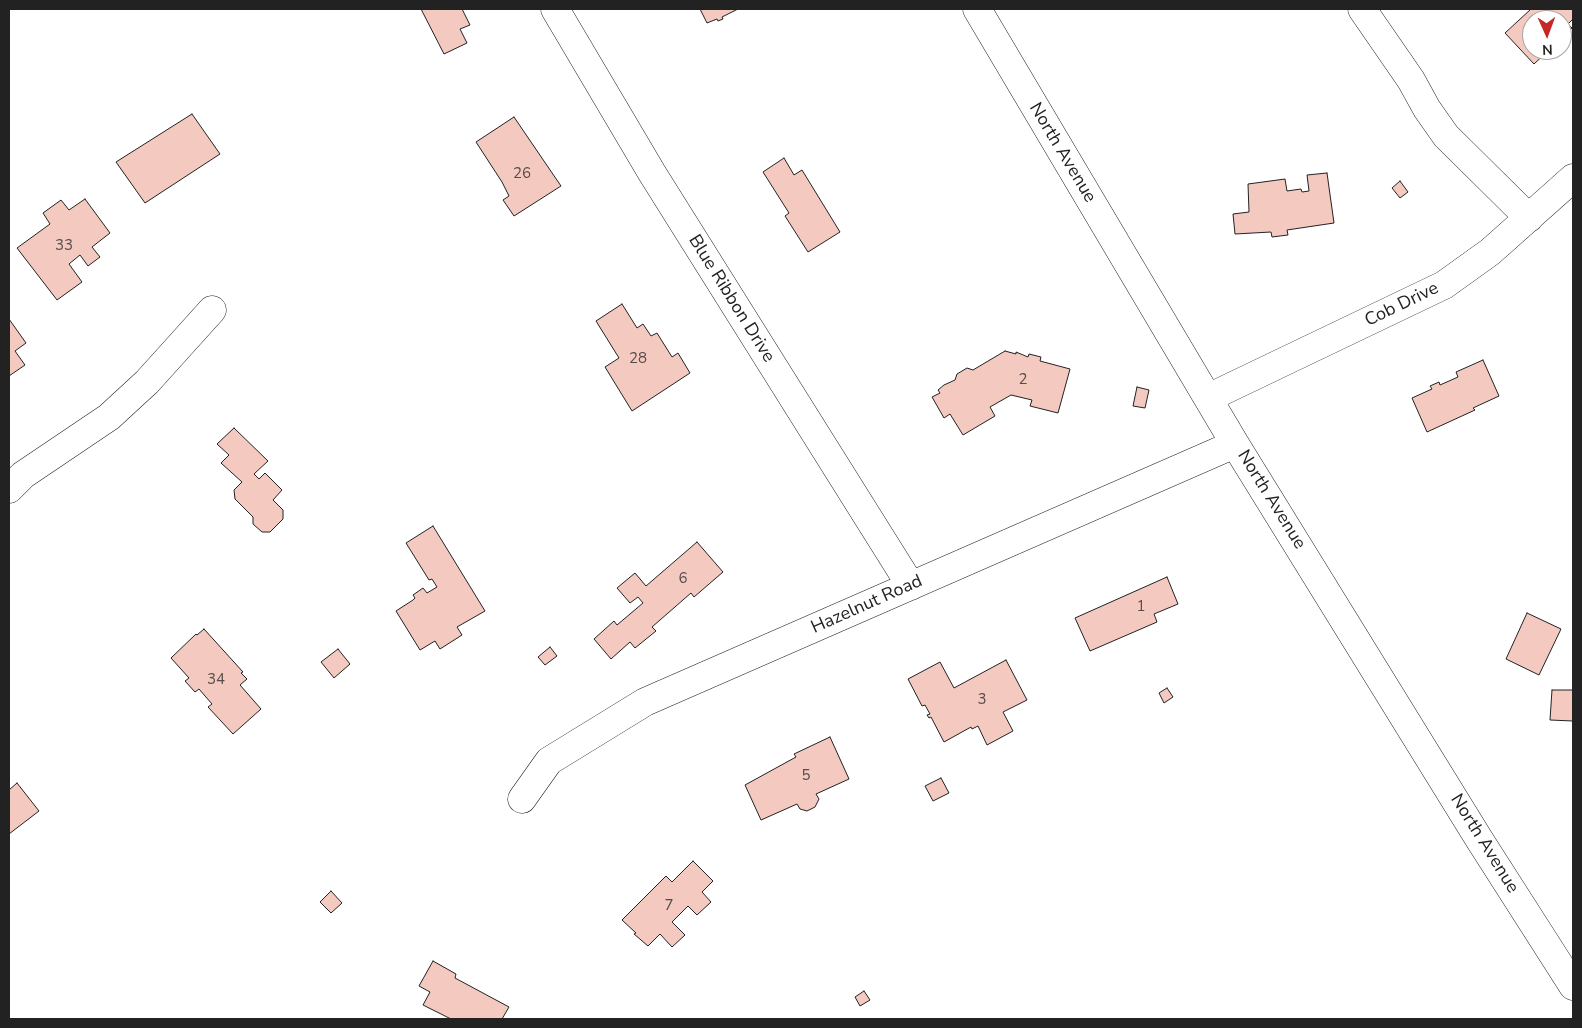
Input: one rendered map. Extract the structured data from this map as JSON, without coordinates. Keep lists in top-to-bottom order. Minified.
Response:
{"streets":{"street":["North Avenue","Blue Ribbon Drive","Cob Drive","Hazelnut Road"]},"crossings":[["North Avenue","Cob Drive"],["North Avenue","Hazelnut Road"],["Blue Ribbon Drive","Hazelnut Road"]],"house_numbers":["26","33","28","2","6","1","34","3","5","7"],"north":"bottom"}
